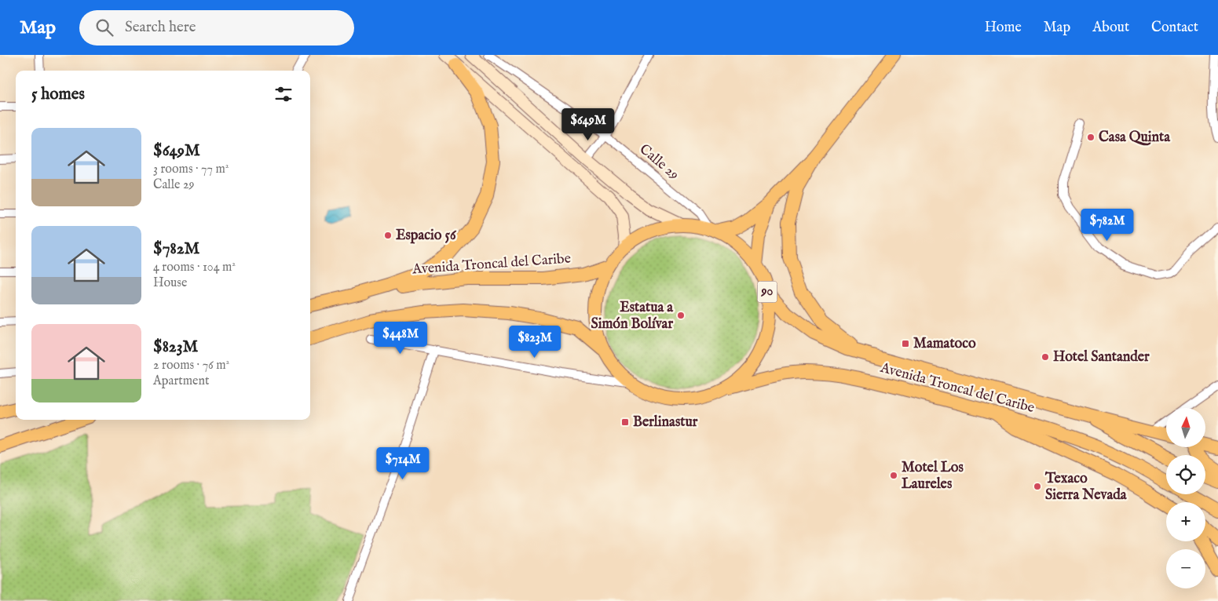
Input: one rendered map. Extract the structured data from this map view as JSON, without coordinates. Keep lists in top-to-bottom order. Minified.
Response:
{"streets":{"main road":["Avenida Troncal del Caribe","90"],"street":["Calle 29"]},"crossings":[["Calle 29","90"],["Avenida Troncal del Caribe","90"]],"places":{"other":["Casa Quinta","Espacio 56","Estatua a Simón Bolívar","Hotel Santander","Motel Los Laureles","Texaco Sierra Nevada"],"transit":["Mamatoco","Berlinastur"]},"north":"top","page":{"header":"Map","search":"Search here","nav":["Home","Map","About","Contact"],"heading":"5 homes","price":["$649M","$782M","$448M","$823M","$714M"],"list":[{"name":"$649M","note":"3 rooms · 77 m² · Calle 29"},{"name":"$782M","note":"4 rooms · 104 m² · House"},{"name":"$823M","note":"2 rooms · 76 m² · Apartment"}],"map_buttons":["+","−"]}}
